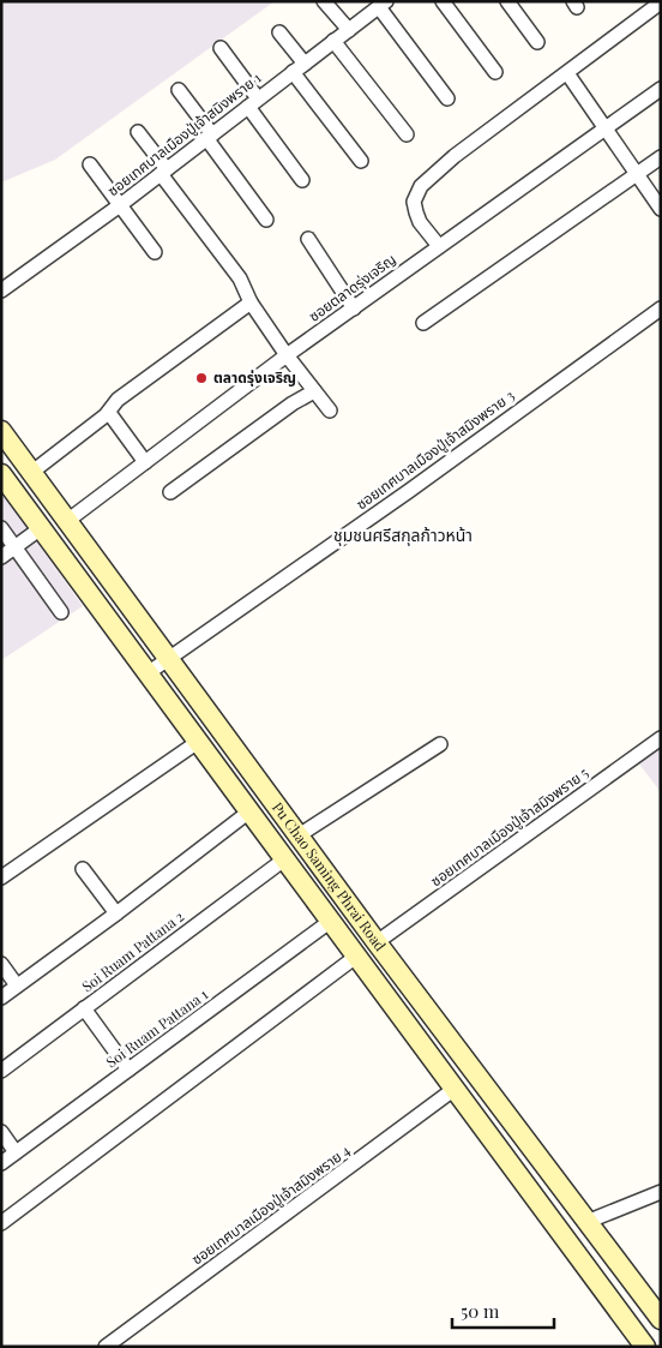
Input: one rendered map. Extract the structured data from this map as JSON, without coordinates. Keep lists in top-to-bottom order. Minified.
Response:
{"streets":{"main road":["Pu Chao Saming Phrai Road"],"street":["ซอยเทศบาลเมืองปู่เจ้าสมิงพราย 1","ซอยตลาดรุ่งเจริญ","ซอยเทศบาลเมืองปู่เจ้าสมิงพราย 3","ซอยเทศบาลเมืองปู่เจ้าสมิงพราย 5","Soi Ruam Pattana 2","Soi Ruam Pattana 1","ซอยเทศบาลเมืองปู่เจ้าสมิงพราย 4"]},"crossings":[["ซอยตลาดรุ่งเจริญ","Pu Chao Saming Phrai Road"],["ซอยเทศบาลเมืองปู่เจ้าสมิงพราย 3","Pu Chao Saming Phrai Road"],["ซอยเทศบาลเมืองปู่เจ้าสมิงพราย 5","Pu Chao Saming Phrai Road"],["Pu Chao Saming Phrai Road","Soi Ruam Pattana 2"],["Pu Chao Saming Phrai Road","Soi Ruam Pattana 1"],["Pu Chao Saming Phrai Road","ซอยเทศบาลเมืองปู่เจ้าสมิงพราย 4"]],"districts":["ชุมชนศรีสกุลก้าวหน้า"],"places":["ตลาดรุ่งเจริญ"],"scale_bar":"50 m"}
